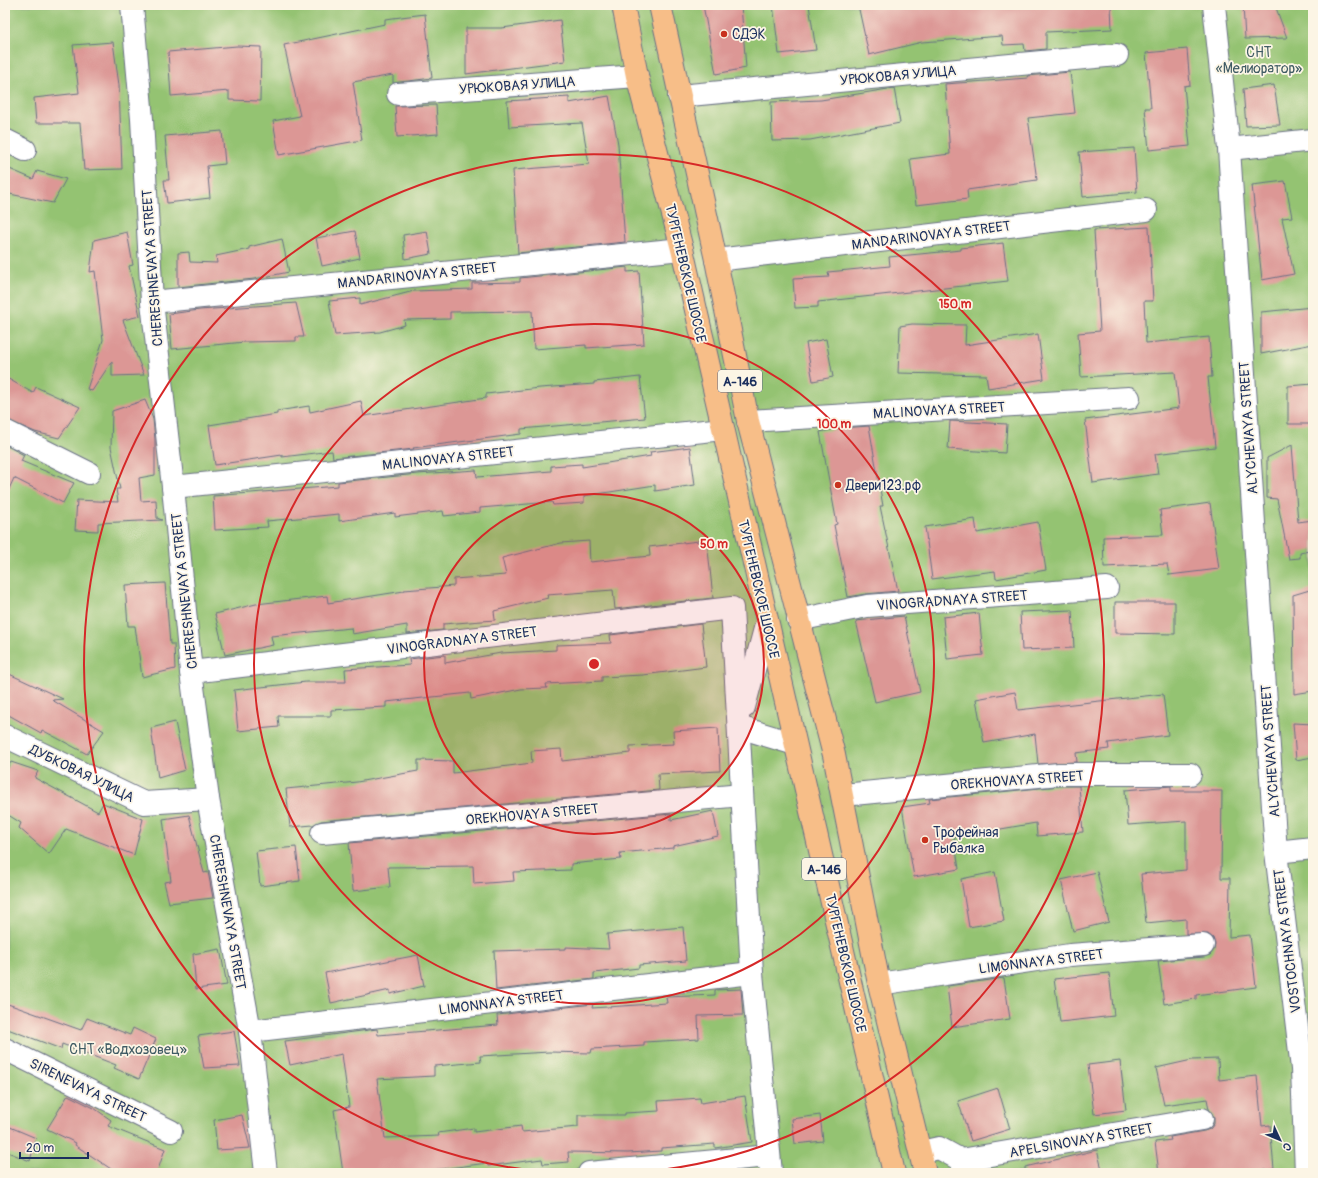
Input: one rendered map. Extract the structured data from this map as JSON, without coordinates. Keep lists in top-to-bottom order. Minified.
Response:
{"streets":{"highway":["ТУРГЕНЕВСКОЕ ШОССЕ","А-146"],"street":["УРЮКОВАЯ УЛИЦА","MANDARINOVAYA STREET","CHERESHNEVAYA STREET","MALINOVAYA STREET","ALYCHEVAYA STREET","VINOGRADNAYA STREET","ДУБКОВАЯ УЛИЦА","OREKHOVAYA STREET","VOSTOCHNAYA STREET","LIMONNAYA STREET","SIRENEVAYA STREET","APELSINOVAYA STREET"]},"crossings":[["УРЮКОВАЯ УЛИЦА","ТУРГЕНЕВСКОЕ ШОССЕ"],["MANDARINOVAYA STREET","CHERESHNEVAYA STREET"],["MANDARINOVAYA STREET","ТУРГЕНЕВСКОЕ ШОССЕ"],["CHERESHNEVAYA STREET","MALINOVAYA STREET"],["CHERESHNEVAYA STREET","VINOGRADNAYA STREET"],["CHERESHNEVAYA STREET","ДУБКОВАЯ УЛИЦА"],["CHERESHNEVAYA STREET","LIMONNAYA STREET"],["ТУРГЕНЕВСКОЕ ШОССЕ","MALINOVAYA STREET"],["ТУРГЕНЕВСКОЕ ШОССЕ","VINOGRADNAYA STREET"],["ТУРГЕНЕВСКОЕ ШОССЕ","OREKHOVAYA STREET"],["ТУРГЕНЕВСКОЕ ШОССЕ","LIMONNAYA STREET"],["ALYCHEVAYA STREET","VOSTOCHNAYA STREET"]],"parks":["СНТ «Мелиоратор»","СНТ «Водхозовец»"],"places":["СДЭК","Двери123.рф","Трофейная Рыбалка"],"scale_bar":"20 m","north":"bottom right","rings":["150 m","100 m","50 m"]}
